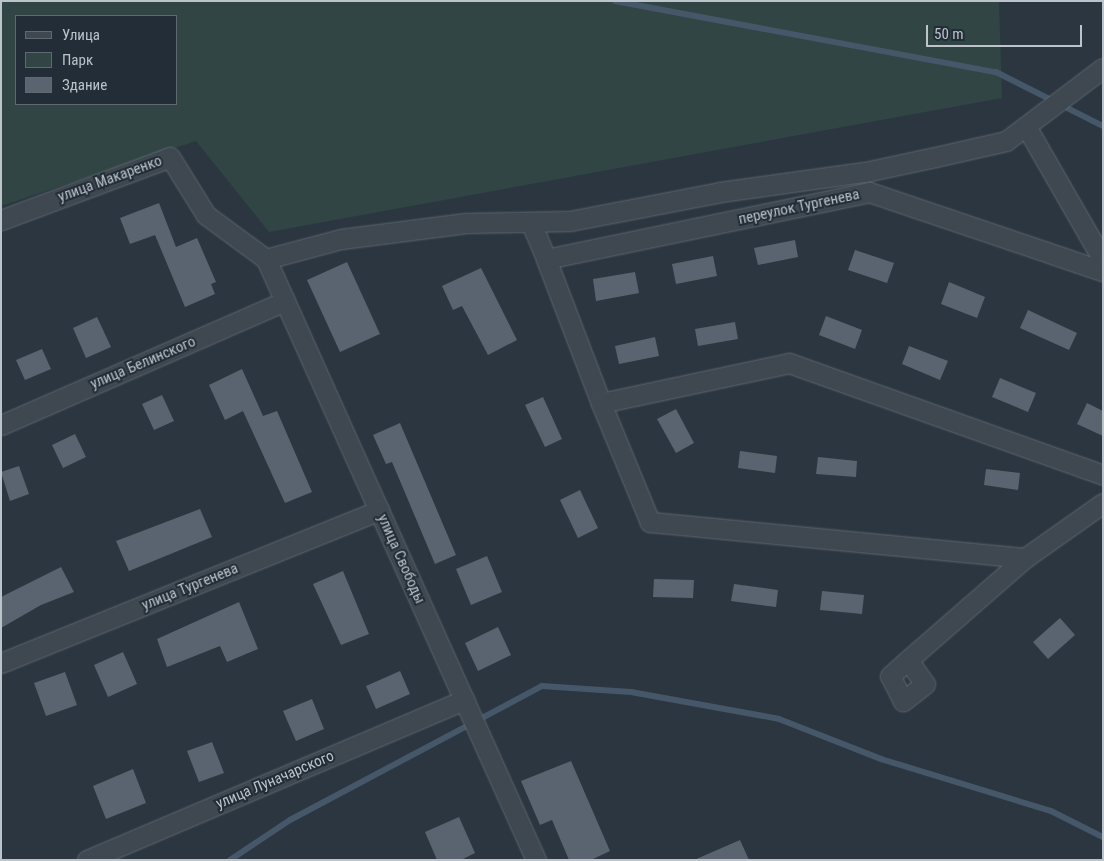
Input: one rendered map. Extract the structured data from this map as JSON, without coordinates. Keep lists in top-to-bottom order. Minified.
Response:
{"streets":{"street":["улица Макаренко","переулок Тургенева","улица Белинского","улица Свободы","улица Тургенева","улица Луначарского"]},"crossings":[["улица Макаренко","улица Свободы"],["улица Белинского","улица Свободы"],["улица Свободы","улица Тургенева"],["улица Свободы","улица Луначарского"]],"legend":["Улица","Парк","Здание"],"scale_bar":"50 m"}
